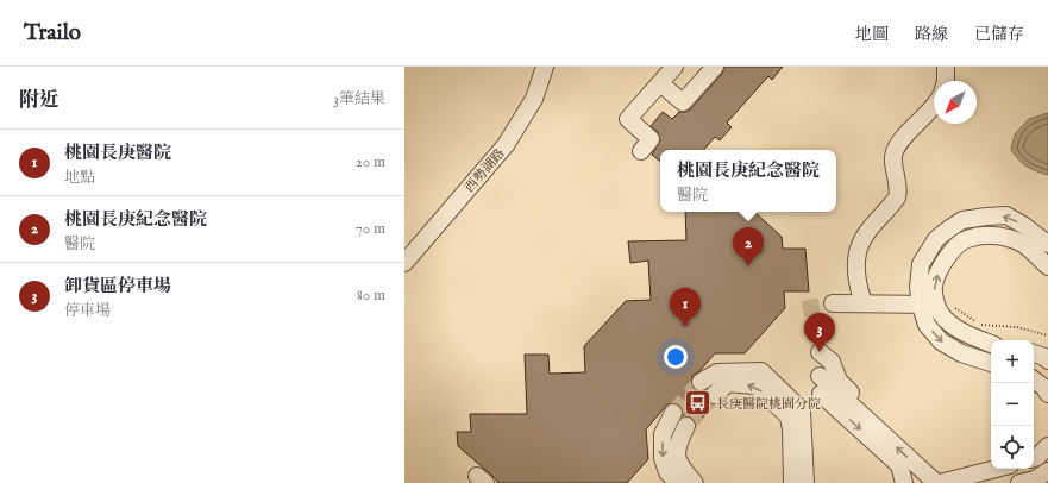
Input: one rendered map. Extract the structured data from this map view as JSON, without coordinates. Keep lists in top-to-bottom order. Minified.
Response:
{"streets":{"street":["西勢湖路"]},"places":{"bus stop":["長庚醫院桃園分院"]},"north":"bottom left","page":{"header":"Trailo","nav":["地圖","路線","已儲存"],"heading":["附近","3筆結果"],"list":[{"mark":"1","name":"桃園長庚醫院","note":"地點","value":"20 m"},{"mark":"2","name":"桃園長庚紀念醫院","note":"醫院","value":"70 m"},{"mark":"3","name":"卸貨區停車場","note":"停車場","value":"80 m"}],"popup":["桃園長庚紀念醫院","醫院"],"pins":["2","1","3"],"map_buttons":["+","−"]}}
